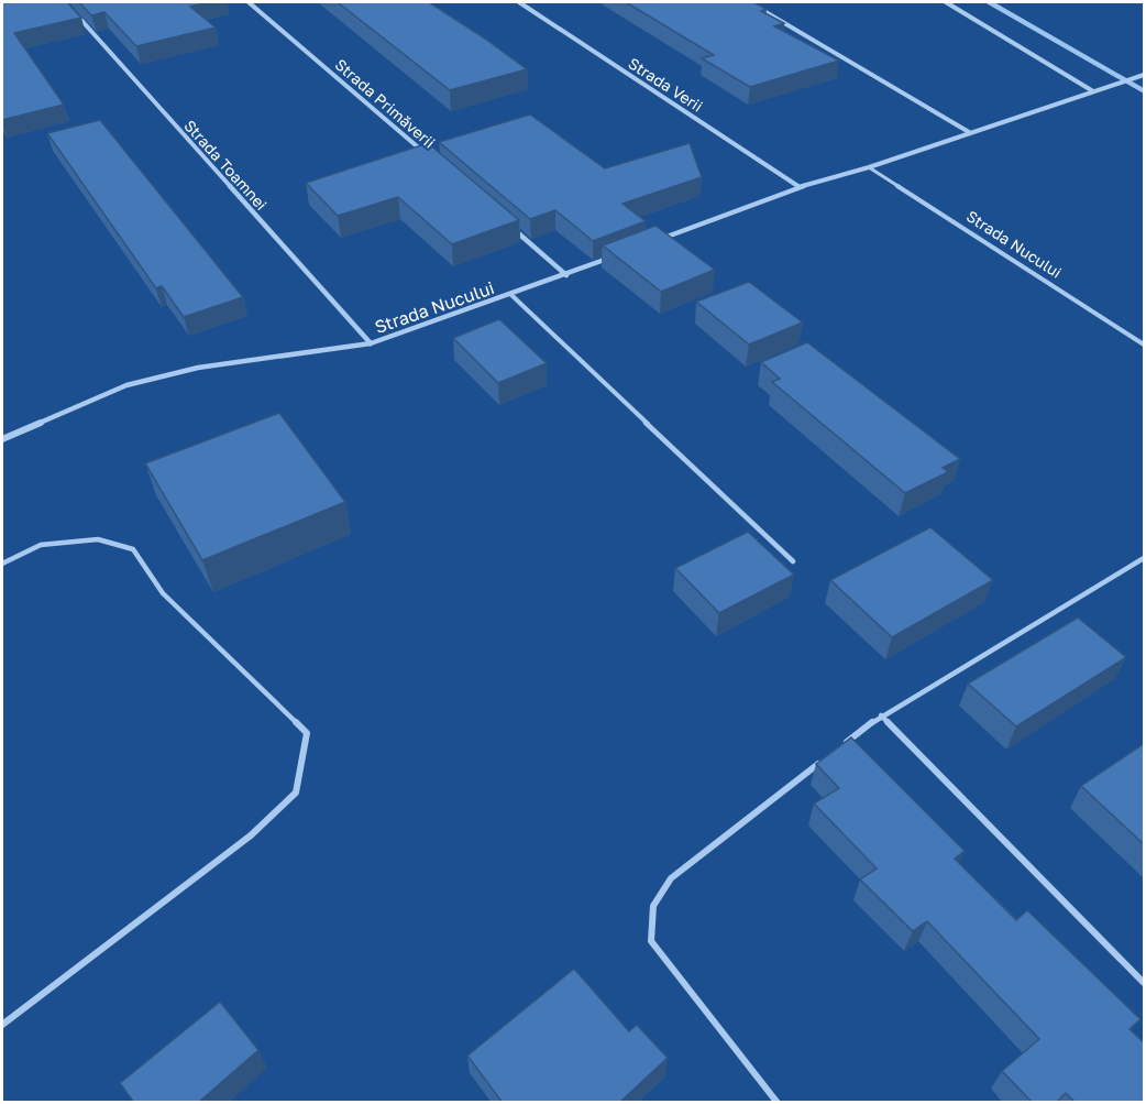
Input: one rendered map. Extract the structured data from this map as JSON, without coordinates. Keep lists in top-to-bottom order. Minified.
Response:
{"streets":{"street":["Strada Verii","Strada Primăverii","Strada Toamnei","Strada Nucului"]},"crossings":[["Strada Toamnei","Strada Nucului"]]}
